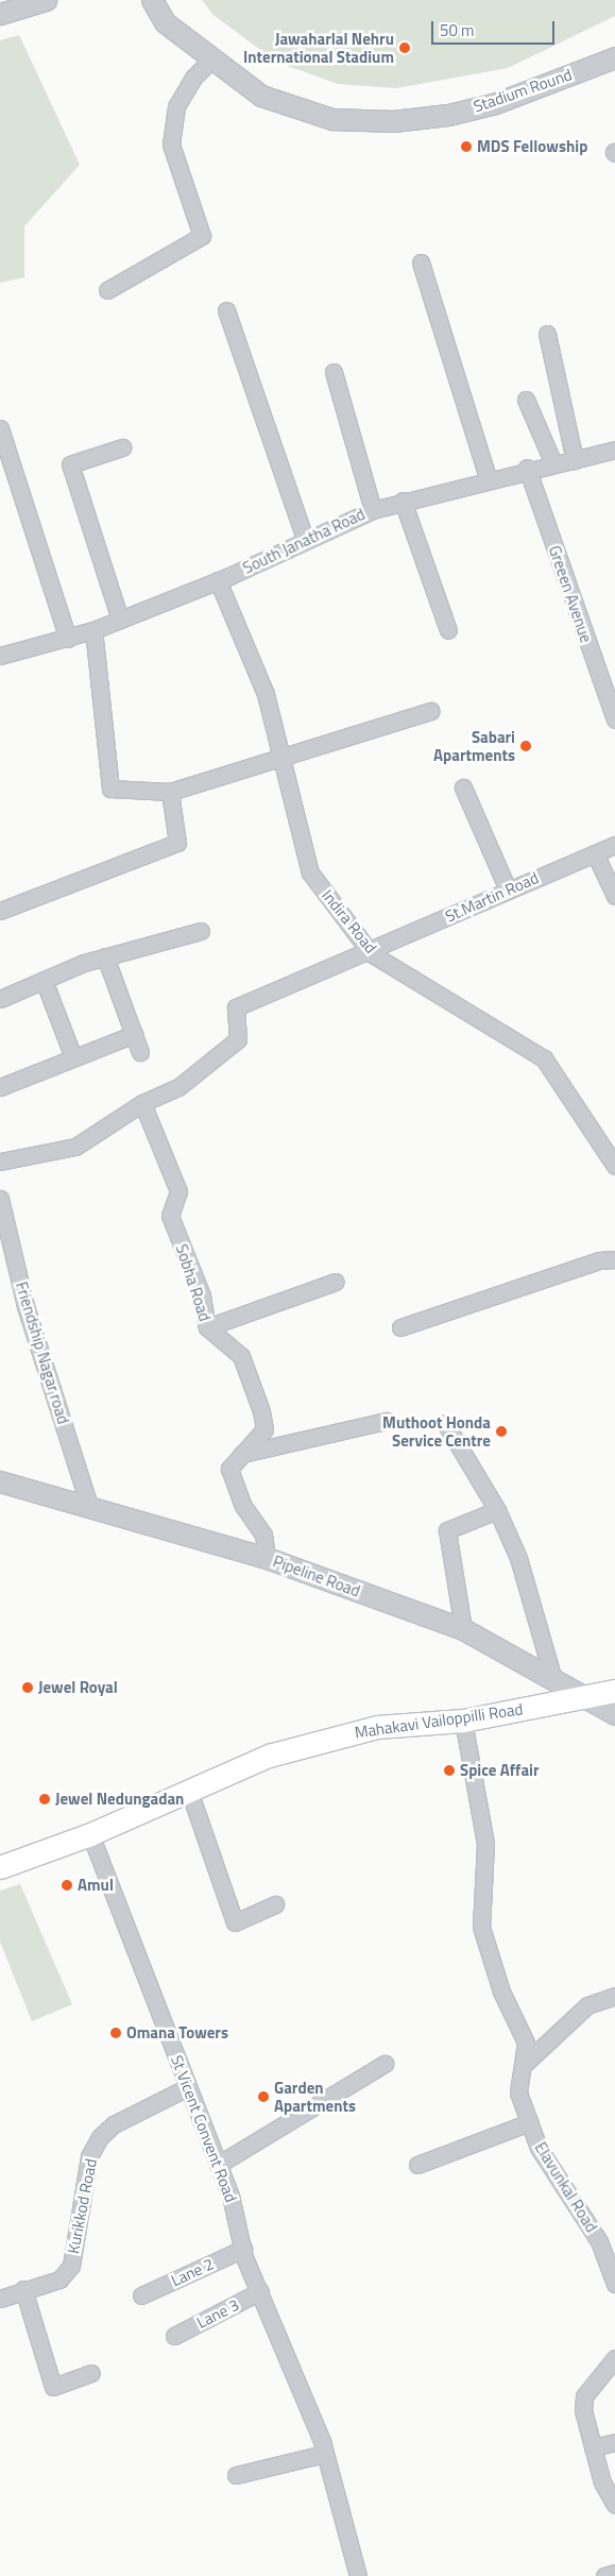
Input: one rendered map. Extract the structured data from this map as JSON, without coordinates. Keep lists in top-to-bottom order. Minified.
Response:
{"streets":{"main road":["Mahakavi Vailoppilli Road"],"street":["Stadium Round","South Janatha Road","Greeen Avenue","St.Martin Road","Indira Road","Sobha Road","Friendship Nagar road","Pipeline Road","St Vicent Convent Road","Elavunkal Road","Kurikkod Road","Lane 2","Lane 3"]},"crossings":[["South Janatha Road","Greeen Avenue"],["South Janatha Road","Indira Road"],["St.Martin Road","Indira Road"],["St.Martin Road","Sobha Road"],["Sobha Road","Pipeline Road"],["Friendship Nagar road","Pipeline Road"],["Pipeline Road","Mahakavi Vailoppilli Road"],["Mahakavi Vailoppilli Road","St Vicent Convent Road"],["Mahakavi Vailoppilli Road","Elavunkal Road"],["St Vicent Convent Road","Kurikkod Road"],["St Vicent Convent Road","Lane 2"],["St Vicent Convent Road","Lane 3"]],"places":["Jawaharlal Nehru International Stadium","MDS Fellowship","Sabari Apartments","Muthoot Honda Service Centre","Jewel Royal","Spice Affair","Jewel Nedungadan","Amul","Omana Towers","Garden Apartments"],"scale_bar":"50 m"}
